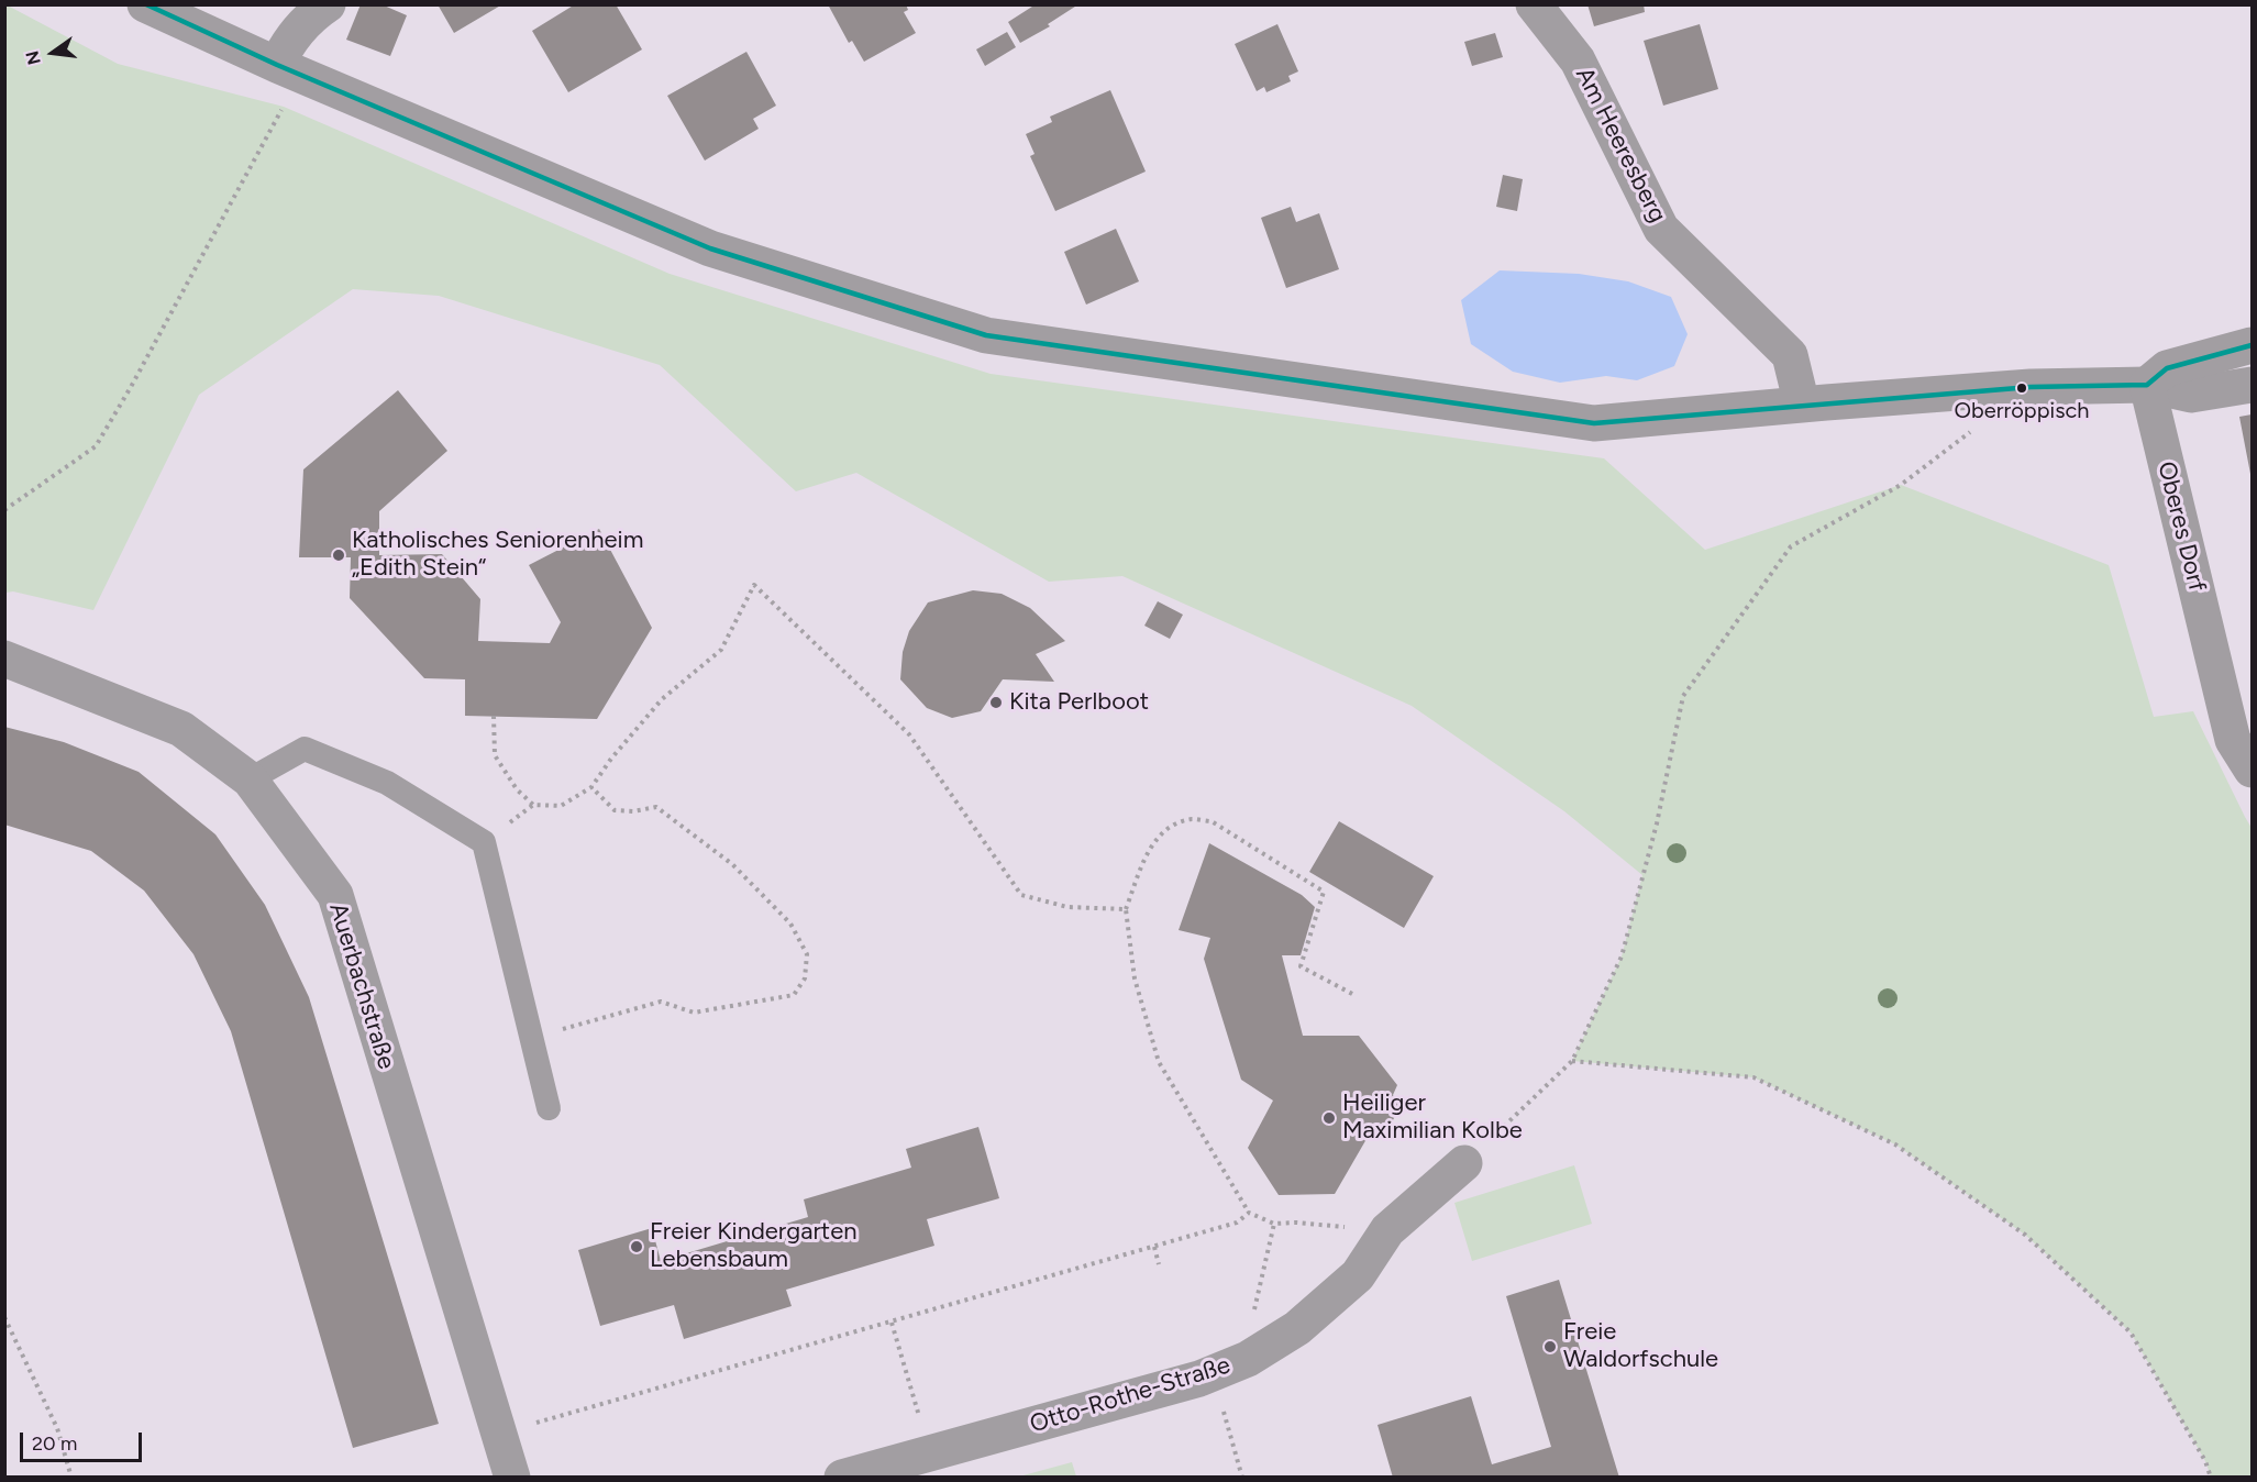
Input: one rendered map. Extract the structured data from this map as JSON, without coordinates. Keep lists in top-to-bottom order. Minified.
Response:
{"streets":{"street":["Am Heeresberg","Oberes Dorf","Auerbachstraße","Otto-Rothe-Straße"]},"places":["Oberröppisch","Katholisches Seniorenheim „Edith Stein“","Kita Perlboot","Heiliger Maximilian Kolbe","Freier Kindergarten Lebensbaum","Freie Waldorfschule"],"scale_bar":"20 m","north":"left"}
